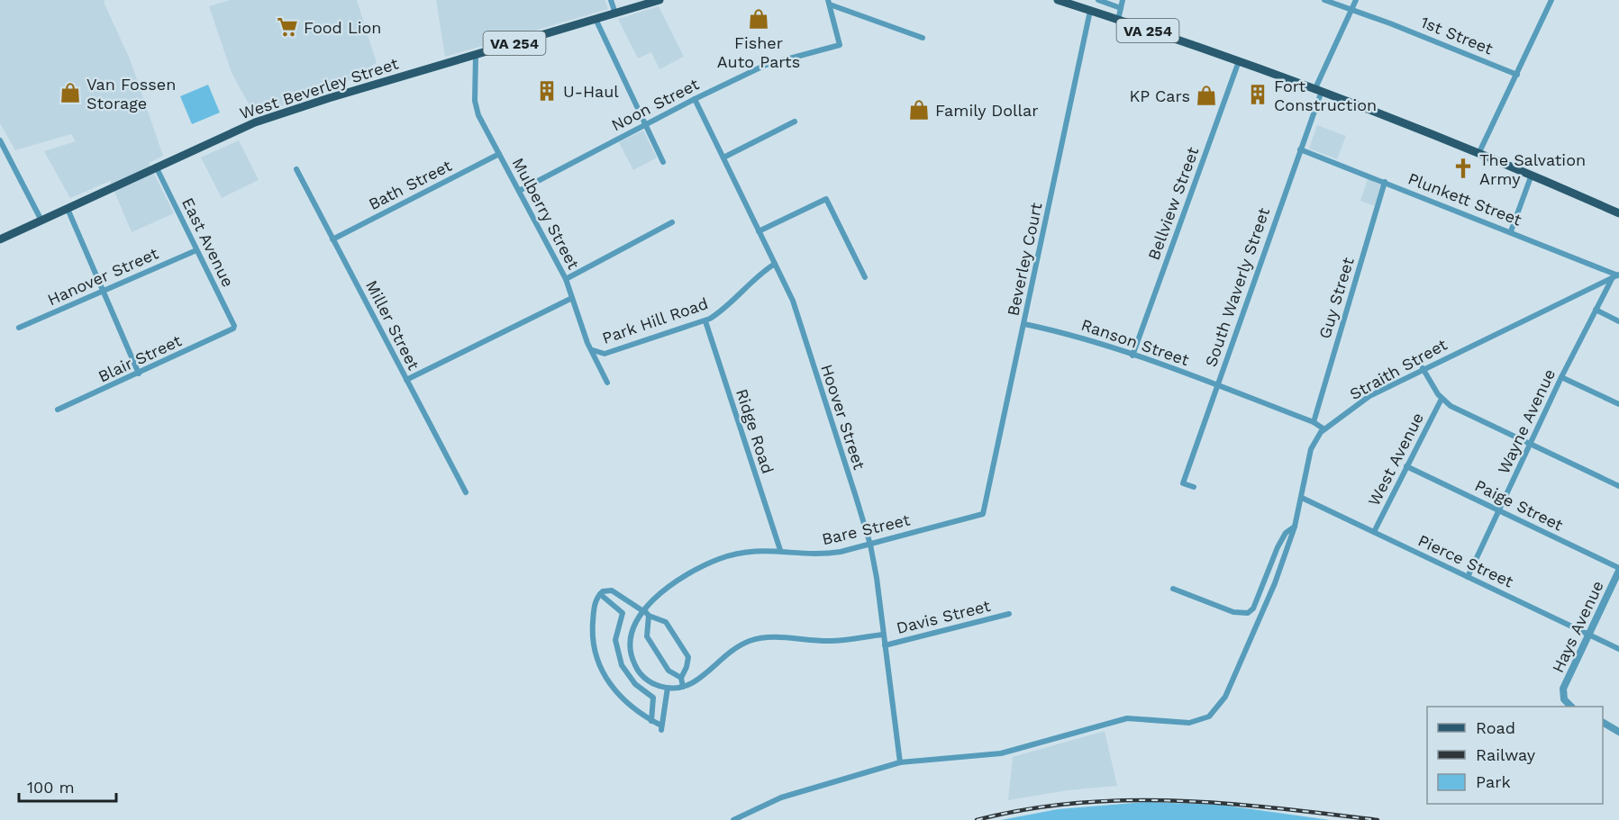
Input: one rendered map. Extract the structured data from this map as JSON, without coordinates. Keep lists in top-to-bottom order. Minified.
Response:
{"streets":{"main road":["VA 254","West Beverley Street"],"street":["1st Street","Noon Street","Bath Street","Plunkett Street","Bellview Street","Mulberry Street","East Avenue","Beverley Court","Hanover Street","South Waverly Street","Guy Street","Park Hill Road","Miller Street","Ranson Street","Blair Street","Straith Street","Hoover Street","Wayne Avenue","Ridge Road","West Avenue","Paige Street","Bare Street","Pierce Street","Davis Street","Hays Avenue"]},"crossings":[["VA 254","Bellview Street"],["VA 254","Beverley Court"],["VA 254","South Waverly Street"],["1st Street","South Waverly Street"],["West Beverley Street","Mulberry Street"],["West Beverley Street","East Avenue"],["Noon Street","Mulberry Street"],["Noon Street","Hoover Street"],["Bath Street","Mulberry Street"],["Bath Street","Miller Street"],["Plunkett Street","South Waverly Street"],["Plunkett Street","Guy Street"],["Plunkett Street","Straith Street"],["Bellview Street","Ranson Street"],["Mulberry Street","Park Hill Road"],["East Avenue","Hanover Street"],["East Avenue","Blair Street"],["Beverley Court","Ranson Street"],["Beverley Court","Bare Street"],["South Waverly Street","Ranson Street"],["Guy Street","Ranson Street"],["Park Hill Road","Hoover Street"],["Park Hill Road","Ridge Road"],["Ranson Street","Straith Street"],["Straith Street","Hoover Street"],["Straith Street","Wayne Avenue"],["Straith Street","Pierce Street"],["Hoover Street","Bare Street"],["Hoover Street","Davis Street"],["Wayne Avenue","Paige Street"],["Wayne Avenue","Pierce Street"],["Ridge Road","Bare Street"],["West Avenue","Paige Street"],["West Avenue","Pierce Street"],["Paige Street","Hays Avenue"],["Bare Street","Davis Street"],["Pierce Street","Hays Avenue"]],"places":{"shop":["Fisher Auto Parts","Van Fossen Storage","KP Cars","Family Dollar"],"supermarket":["Food Lion"],"building":["U-Haul","Fort Construction"],"church":["The Salvation Army"]},"legend":["Road","Railway","Park"],"scale_bar":"100 m"}
